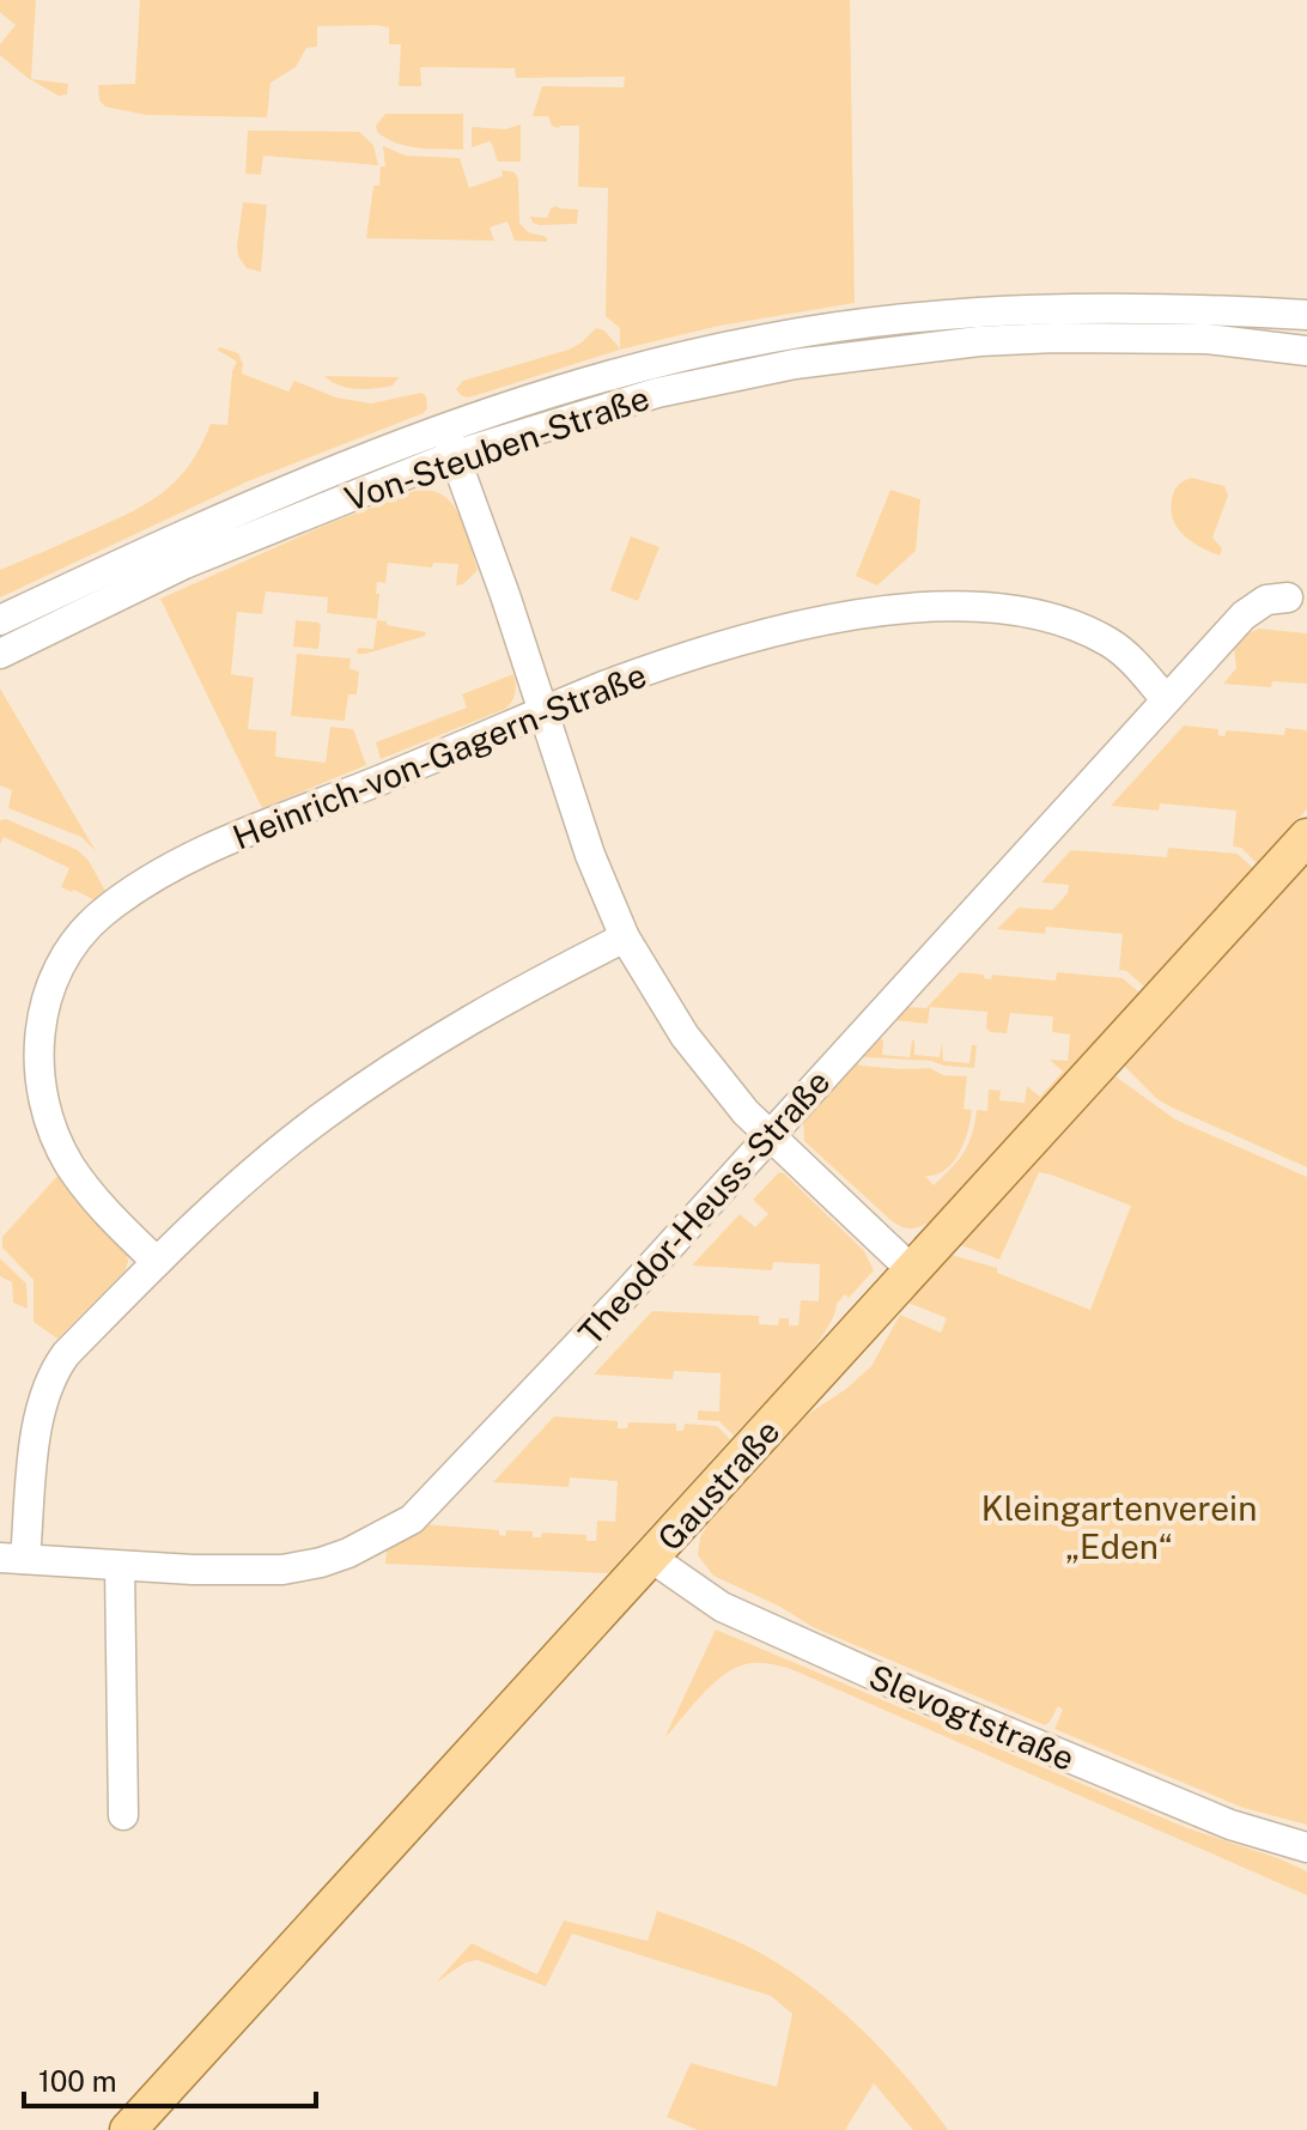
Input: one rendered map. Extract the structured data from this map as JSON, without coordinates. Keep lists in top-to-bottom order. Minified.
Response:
{"streets":{"main road":["Gaustraße"],"street":["Von-Steuben-Straße","Heinrich-von-Gagern-Straße","Theodor-Heuss-Straße","Slevogtstraße"]},"crossings":[["Heinrich-von-Gagern-Straße","Theodor-Heuss-Straße"],["Gaustraße","Slevogtstraße"]],"parks":["Kleingartenverein „Eden“"],"scale_bar":"100 m"}
